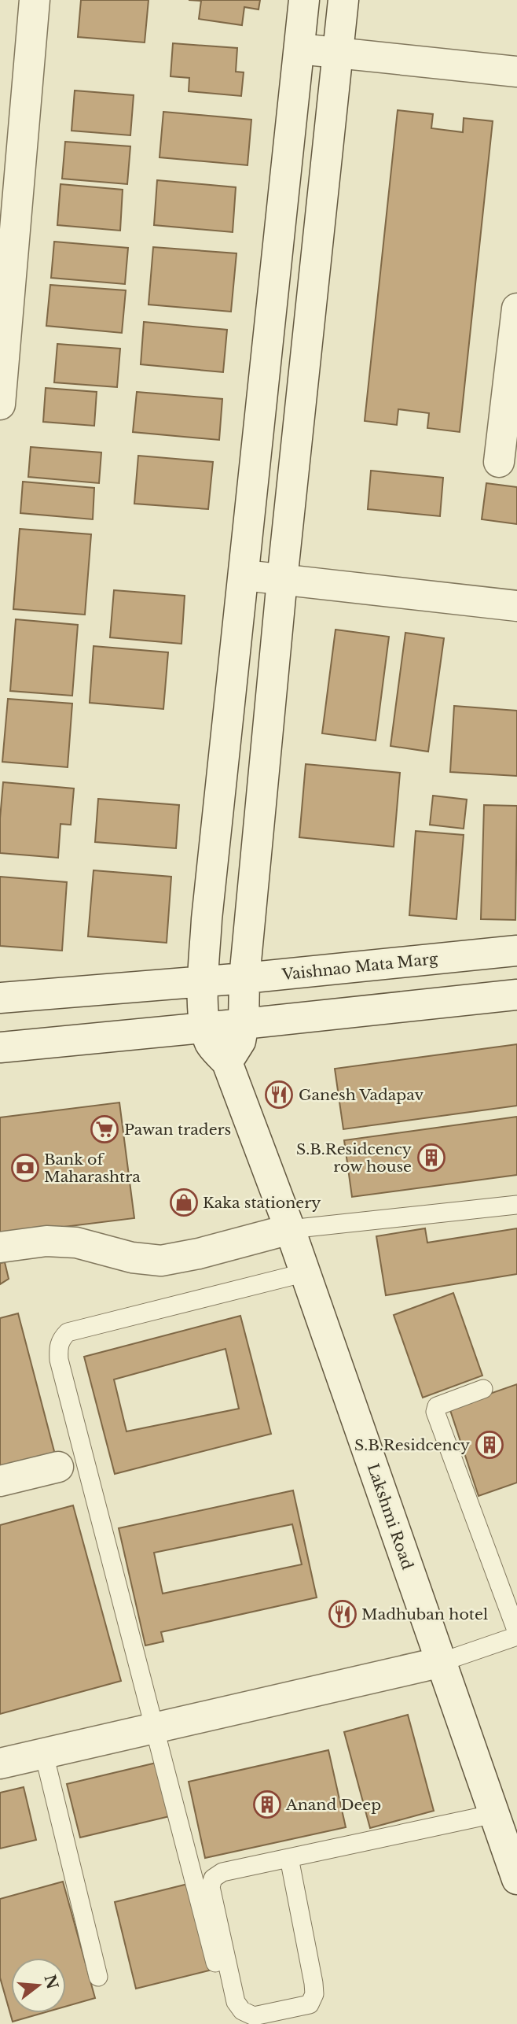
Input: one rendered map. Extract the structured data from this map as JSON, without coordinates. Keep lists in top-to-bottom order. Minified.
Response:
{"streets":{"main road":["Vaishnao Mata Marg","Lakshmi Road"]},"places":{"restaurant":["Ganesh Vadapav","Madhuban hotel"],"supermarket":["Pawan traders"],"building":["S.B.Residcency row house","S.B.Residcency","Anand Deep"],"bank":["Bank of Maharashtra"],"shop":["Kaka stationery"]},"north":"right"}
